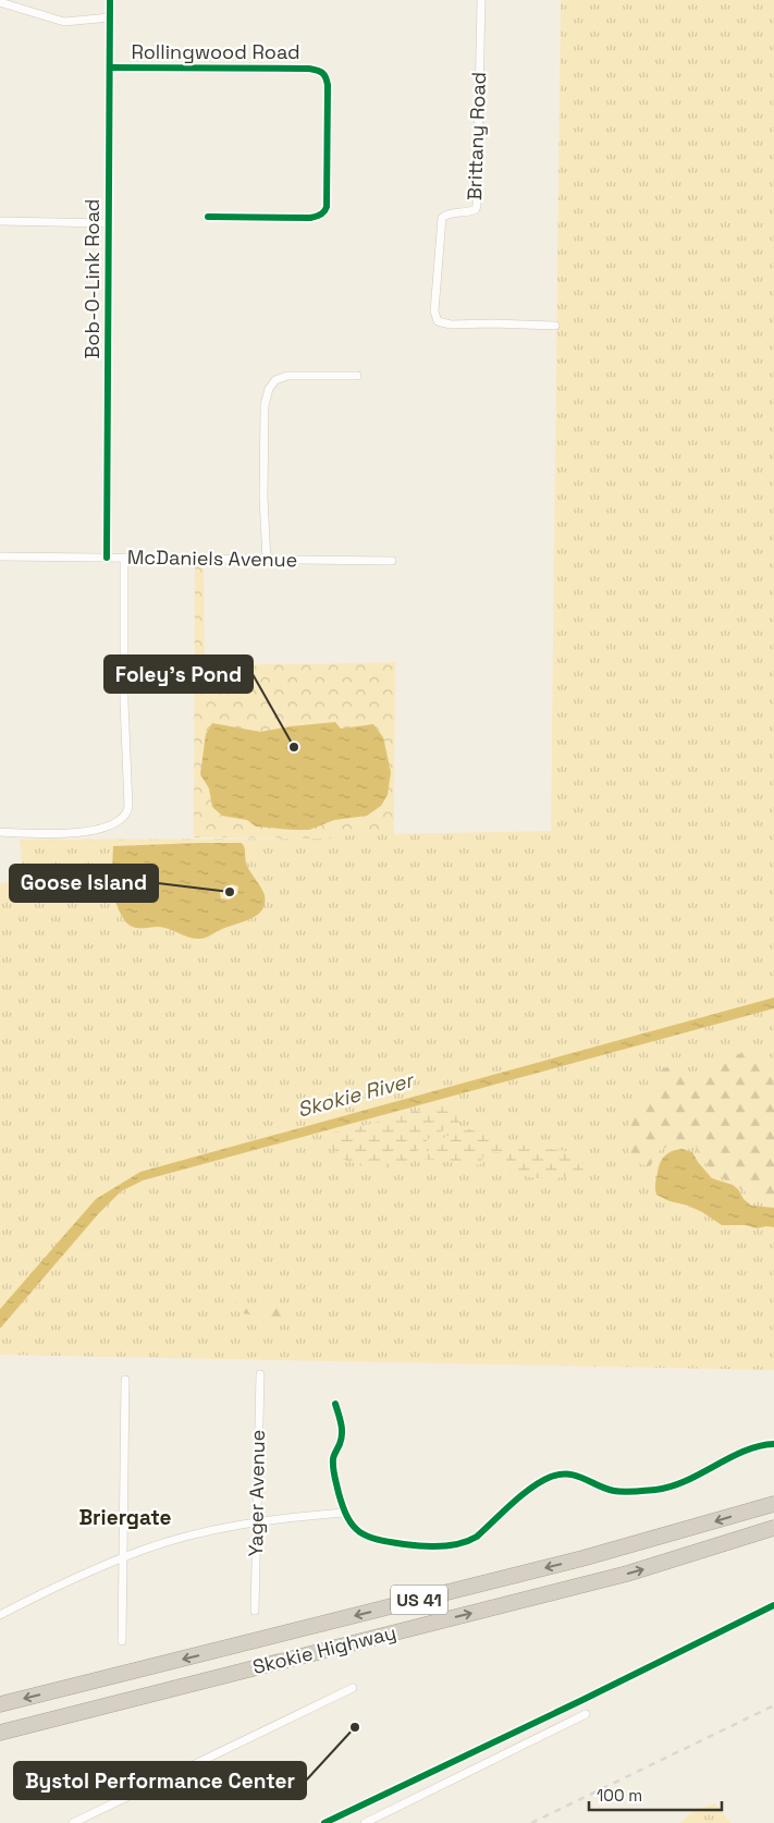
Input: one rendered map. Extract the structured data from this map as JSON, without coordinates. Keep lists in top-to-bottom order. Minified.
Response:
{"streets":{"highway":["US 41","Skokie Highway"],"street":["Rollingwood Road","Brittany Road","Bob-O-Link Road","McDaniels Avenue","Yager Avenue"]},"crossings":[["Rollingwood Road","Bob-O-Link Road"],["Bob-O-Link Road","McDaniels Avenue"]],"districts":["Briergate"],"water":["Skokie River"],"places":["Foley’s Pond","Goose Island","Bystol Performance Center"],"scale_bar":"100 m"}
